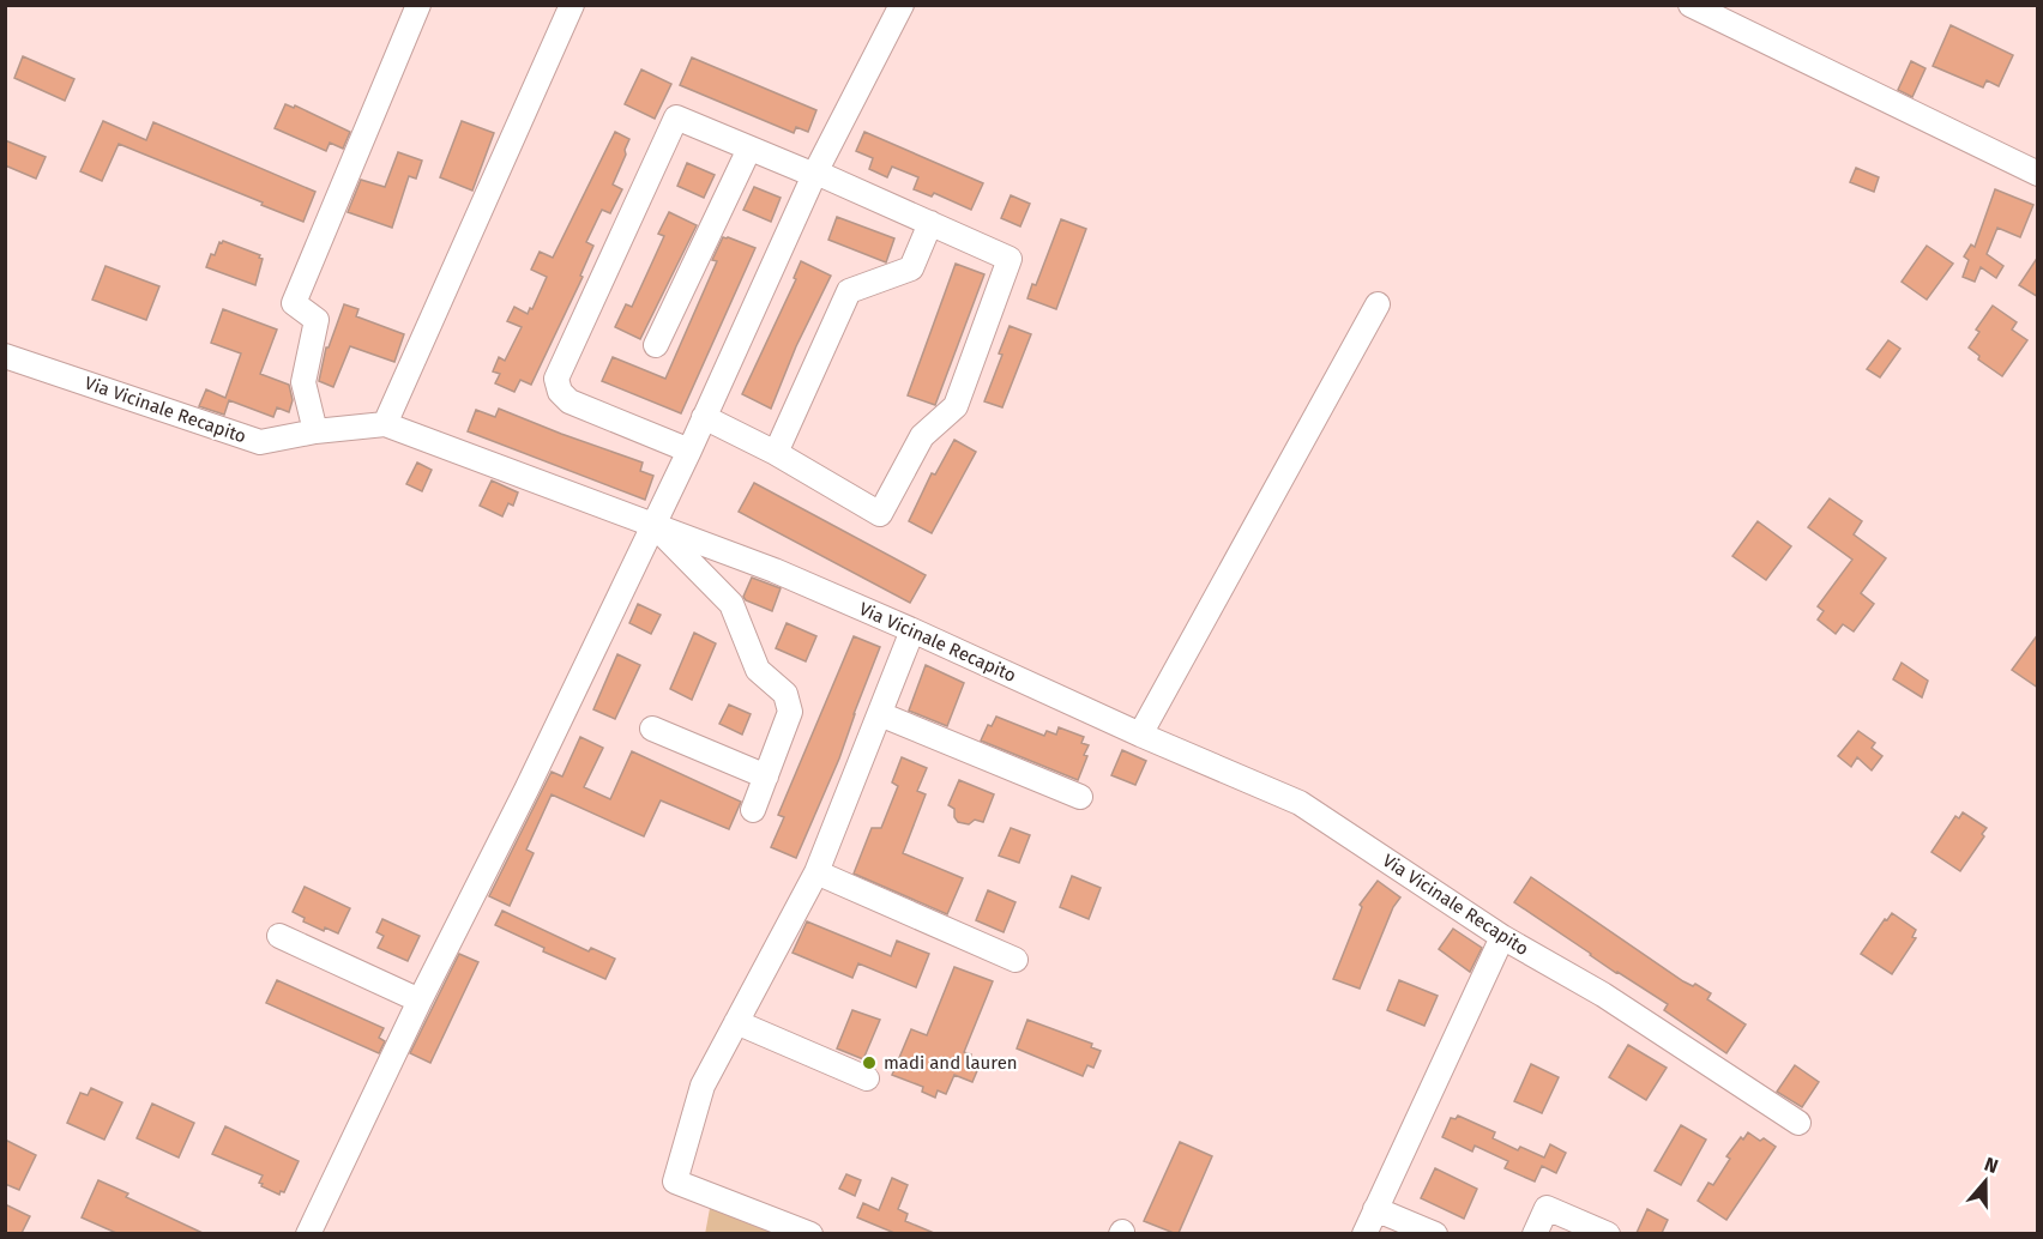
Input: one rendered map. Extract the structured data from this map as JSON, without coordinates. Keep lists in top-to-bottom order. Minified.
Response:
{"streets":{"street":["Via Vicinale Recapito"]},"places":["madi and lauren"],"north":"top"}
